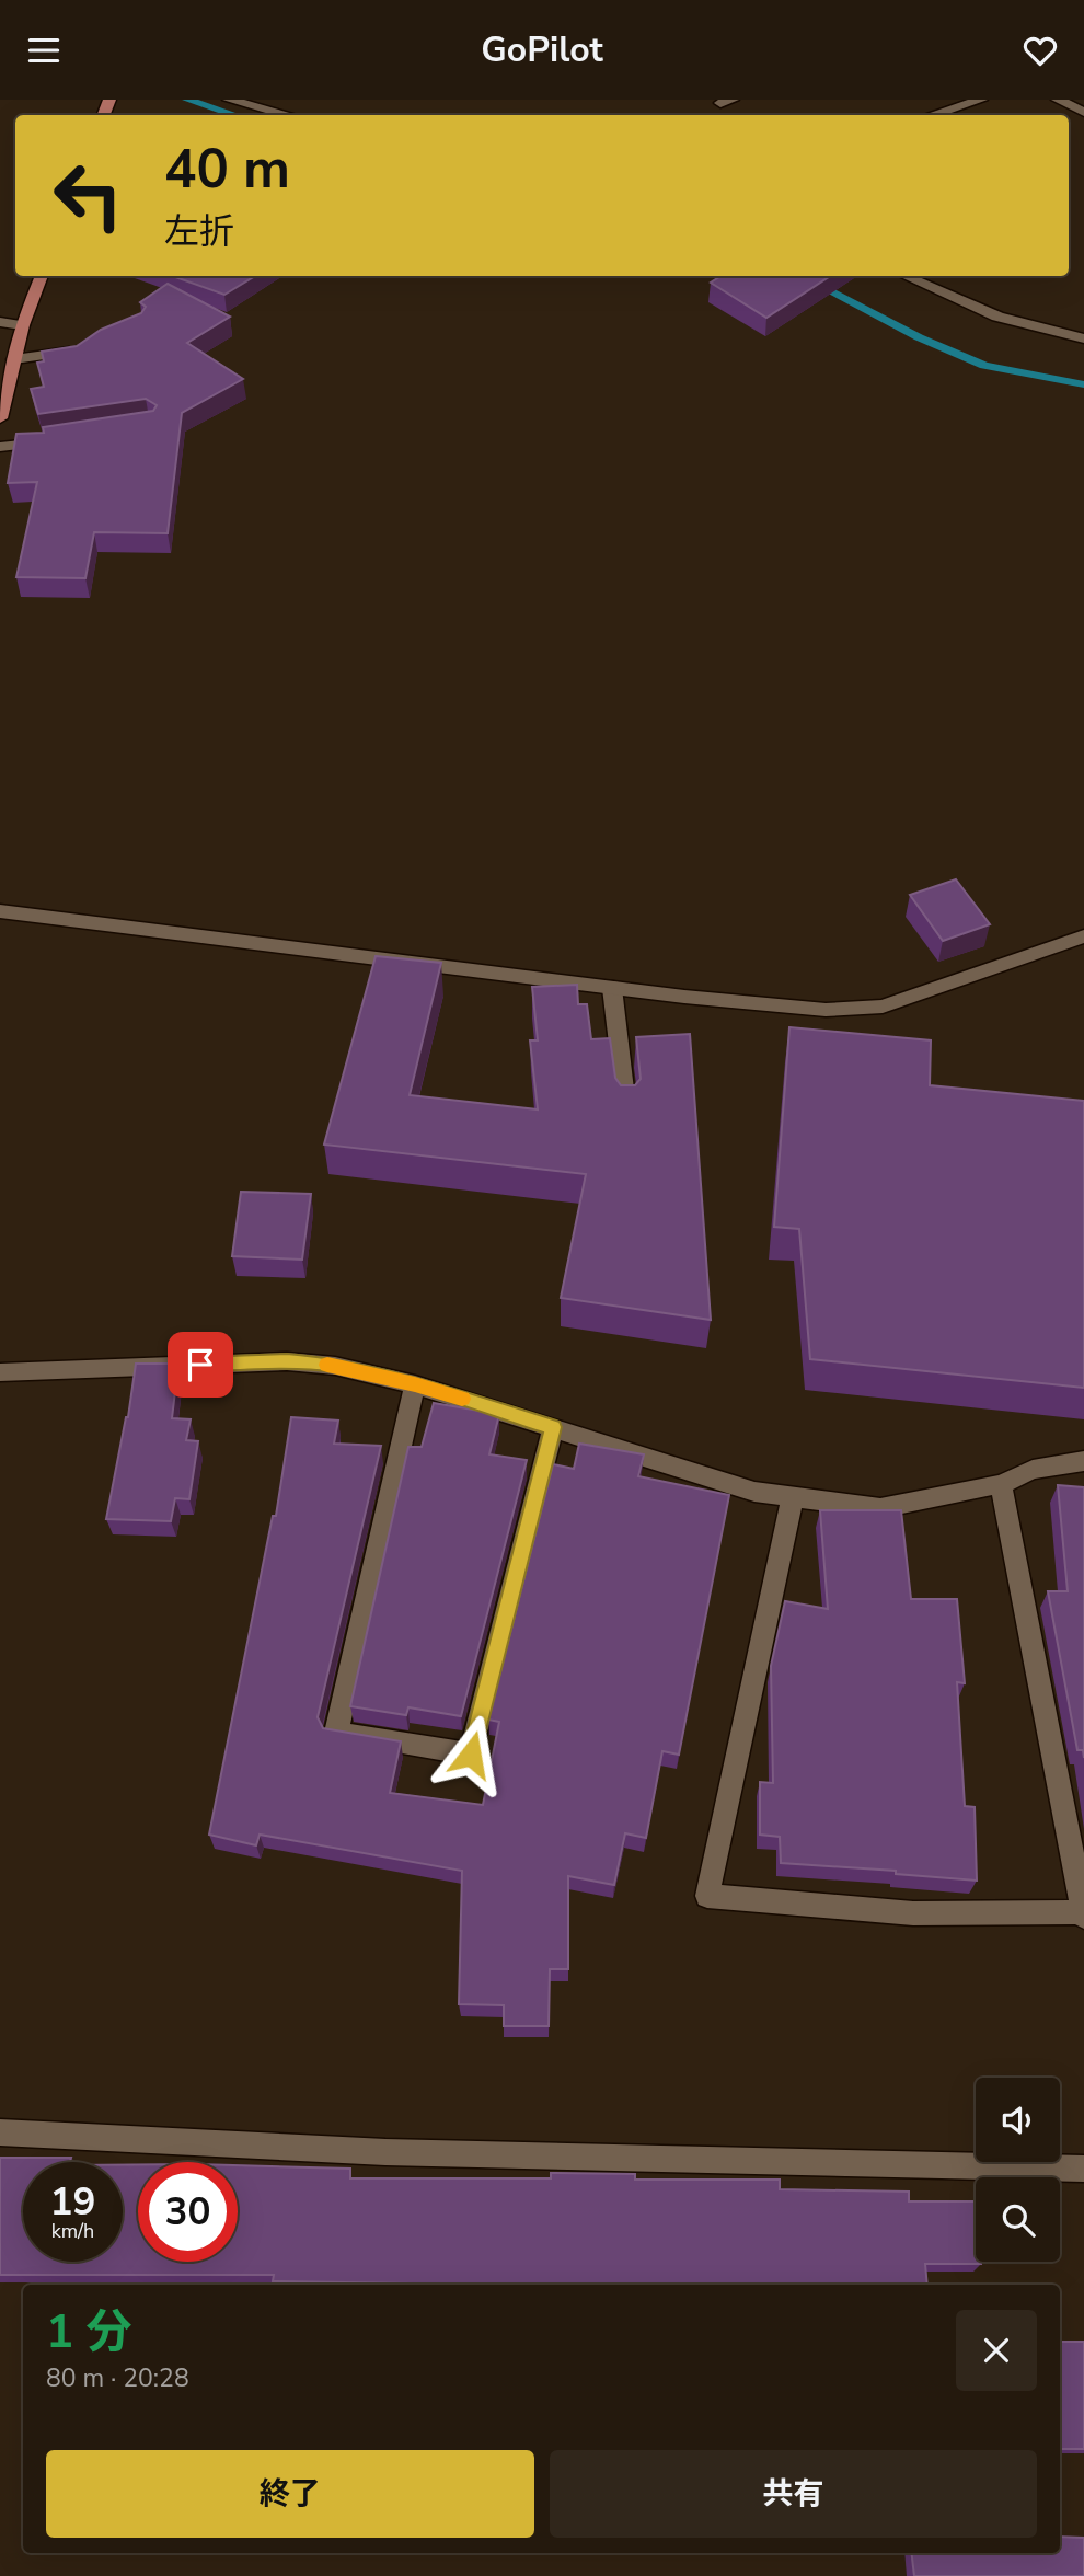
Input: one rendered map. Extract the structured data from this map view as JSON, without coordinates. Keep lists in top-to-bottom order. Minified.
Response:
{"page":{"header":"GoPilot","turn":["40 m","左折"],"speed":"19 km/h","limit":"30","heading":["1 分","80 m · 20:28"],"buttons":["終了","共有"]}}
